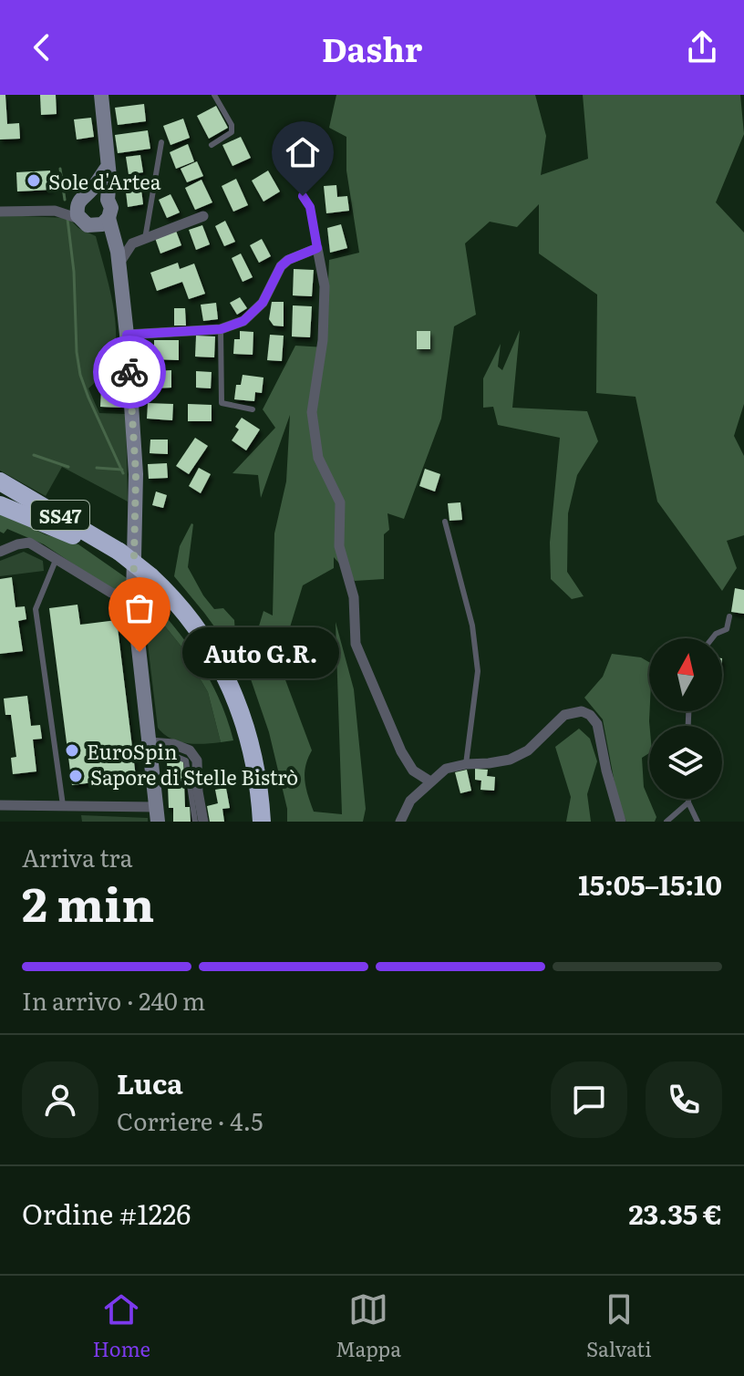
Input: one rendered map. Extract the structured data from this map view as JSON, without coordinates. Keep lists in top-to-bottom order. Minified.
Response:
{"streets":{"highway":["SS47"]},"places":["Sole d'Artea","Auto G.R.","EuroSpin","Sapore di Stelle Bistrò"],"north":"top","page":{"header":"Dashr","bubble":"Auto G.R.","heading":["2 min","Arriva tra","15:05–15:10"],"panel":["Luca","Corriere · 4.5","Ordine #1226","23.35 €"],"bar":"In arrivo · 240 m","tabs":["Home","Mappa","Salvati"]}}
